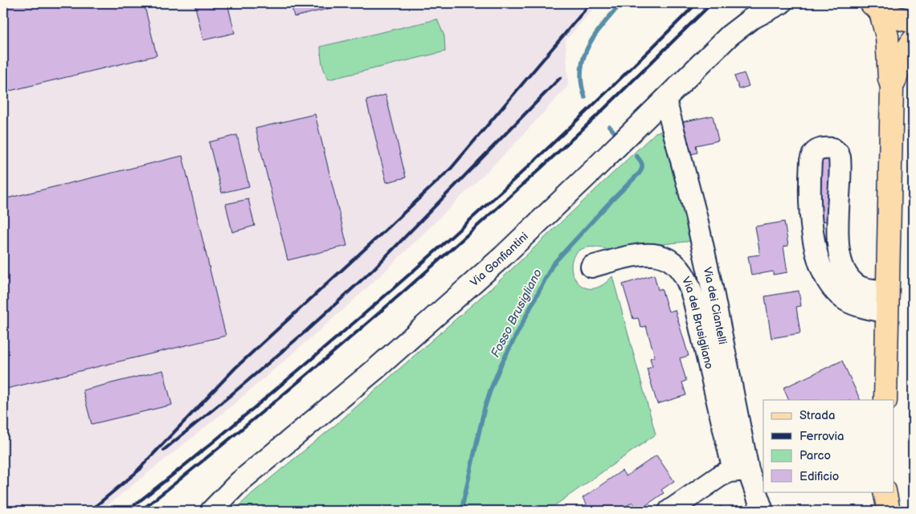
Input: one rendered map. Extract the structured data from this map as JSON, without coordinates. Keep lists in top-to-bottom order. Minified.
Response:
{"streets":{"street":["Via Gonfiantini","Via dei Ciantelli","Via del Brusigliano"]},"crossings":[["Via Gonfiantini","Via dei Ciantelli"],["Via dei Ciantelli","Via del Brusigliano"]],"water":["Fosso Brusigliano"],"legend":["Strada","Ferrovia","Parco","Edificio"]}
